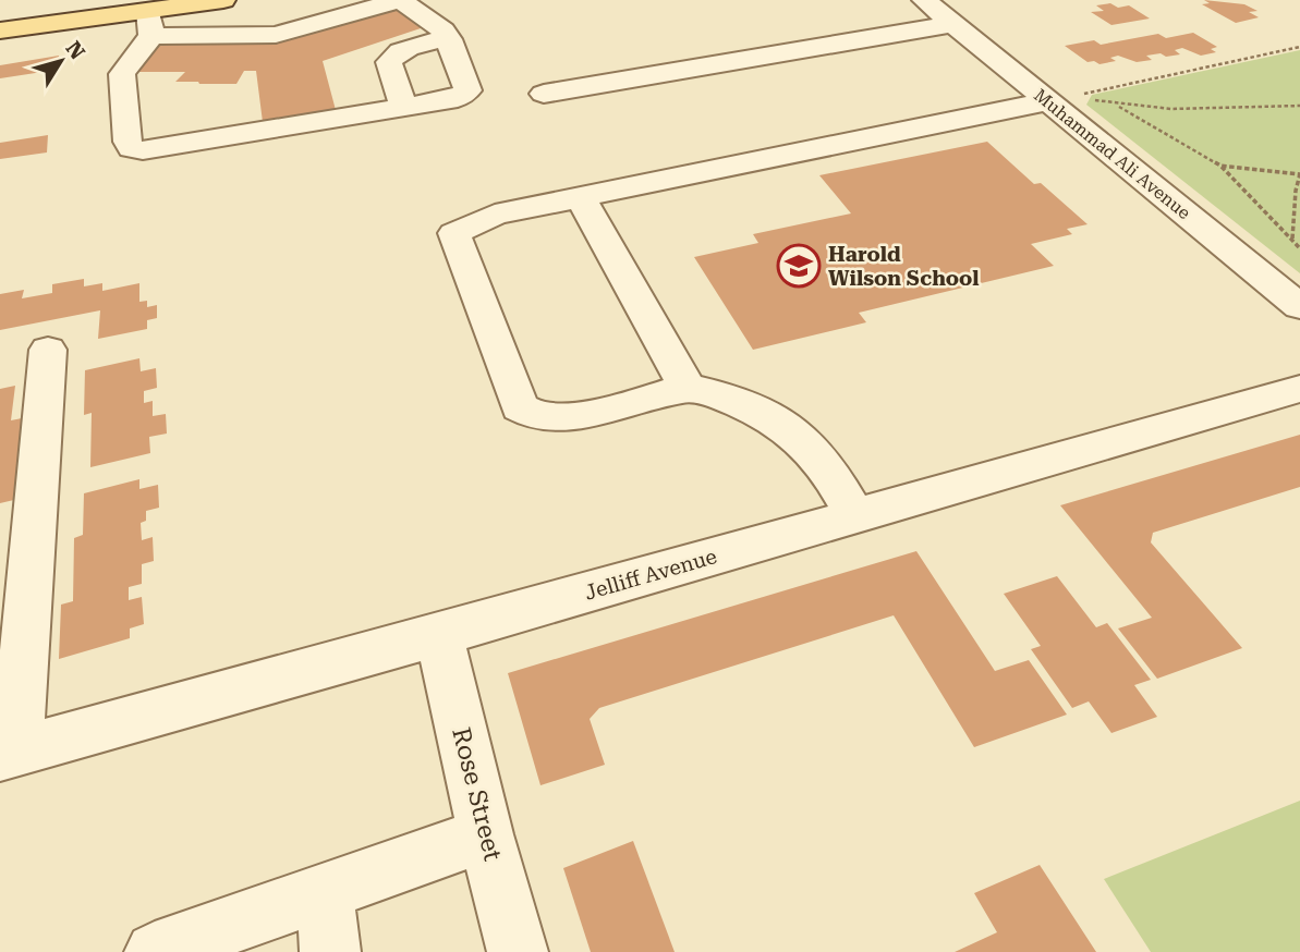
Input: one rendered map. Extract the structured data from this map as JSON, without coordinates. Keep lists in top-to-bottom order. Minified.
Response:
{"streets":{"street":["Muhammad Ali Avenue","Jelliff Avenue","Rose Street"]},"crossings":[["Jelliff Avenue","Rose Street"]],"places":{"school or university":["Harold Wilson School"]},"north":"top right"}
